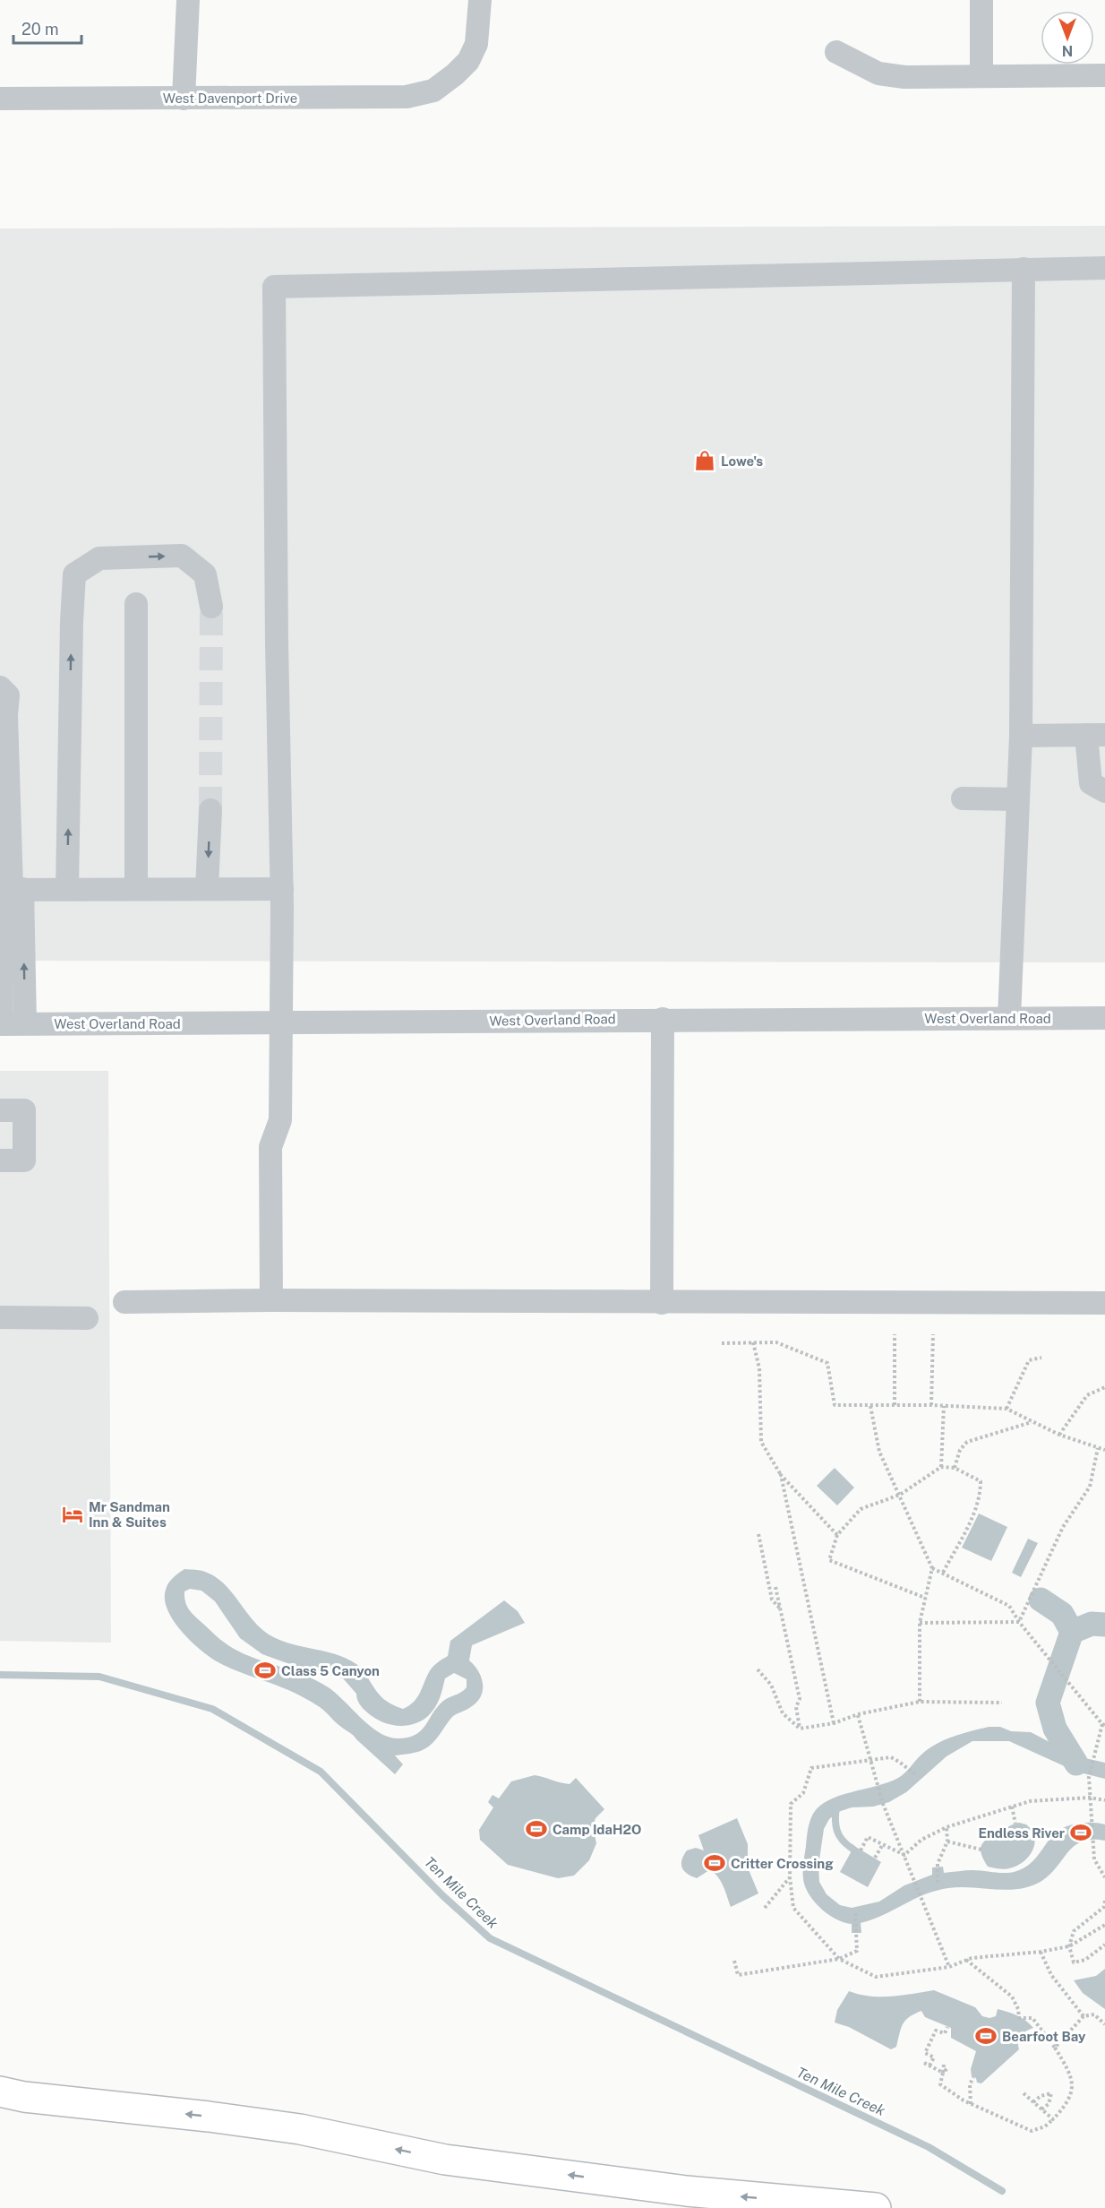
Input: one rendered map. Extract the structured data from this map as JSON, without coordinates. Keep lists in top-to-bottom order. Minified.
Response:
{"streets":{"street":["West Davenport Drive","West Overland Road"]},"water":["Ten Mile Creek"],"places":{"shop":["Lowe's"],"hotel":["Mr Sandman Inn & Suites"],"sports":["Class 5 Canyon","Camp IdaH2O","Endless River","Critter Crossing","Bearfoot Bay"]},"scale_bar":"20 m","north":"bottom"}
